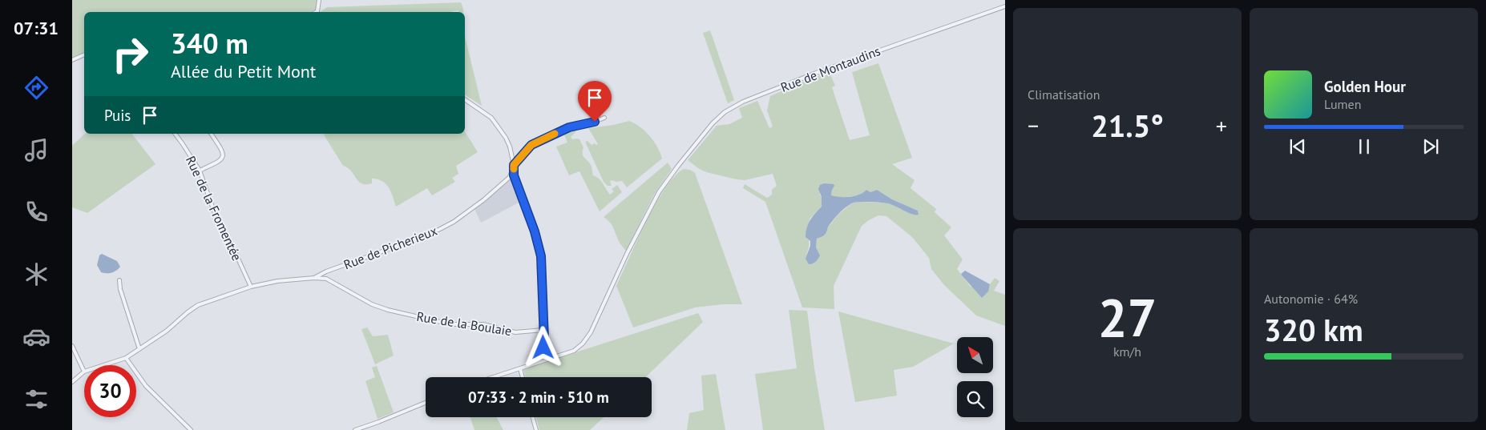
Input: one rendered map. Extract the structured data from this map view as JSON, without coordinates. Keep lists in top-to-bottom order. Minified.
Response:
{"streets":{"street":["Rue de Montaudins","Rue de la Fromentée","Rue de Picherieux","Rue de la Boulaie"]},"crossings":[["Rue de la Fromentée","Rue de la Boulaie"],["Rue de Picherieux","Rue de la Boulaie"]],"north":"top left","page":{"tabs":"07:31","tile":["Climatisation",["27","km/h"],["Autonomie · 64%","320 km"]],"turn":["340 m","Allée du Petit Mont"],"song":["Golden Hour","Lumen"],"then":"Puis","heat":["−","21.5°","+"],"limit":"30","trip":"07:33 · 2 min · 510 m"}}
